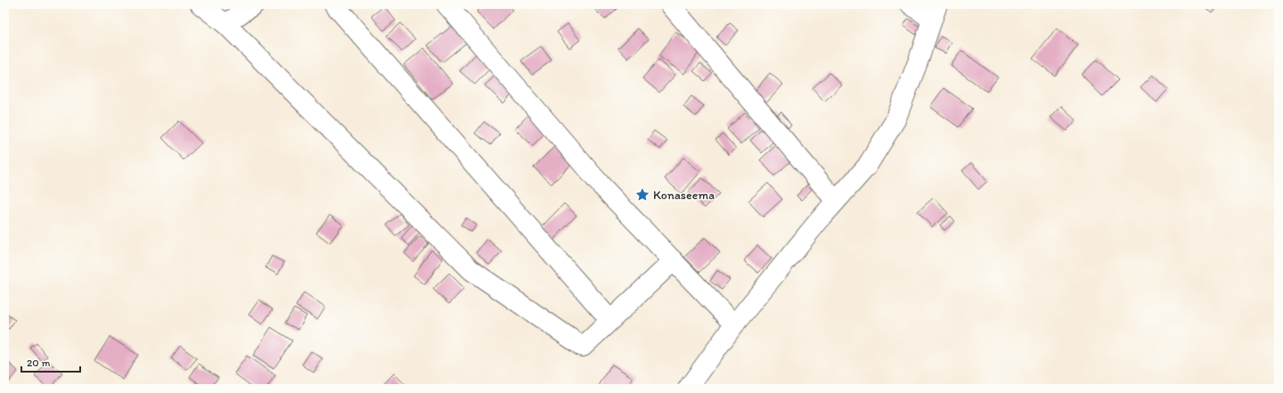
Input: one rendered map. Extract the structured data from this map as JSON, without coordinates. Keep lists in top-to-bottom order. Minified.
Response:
{"places":{"place":["Konaseema"]},"scale_bar":"20 m"}
